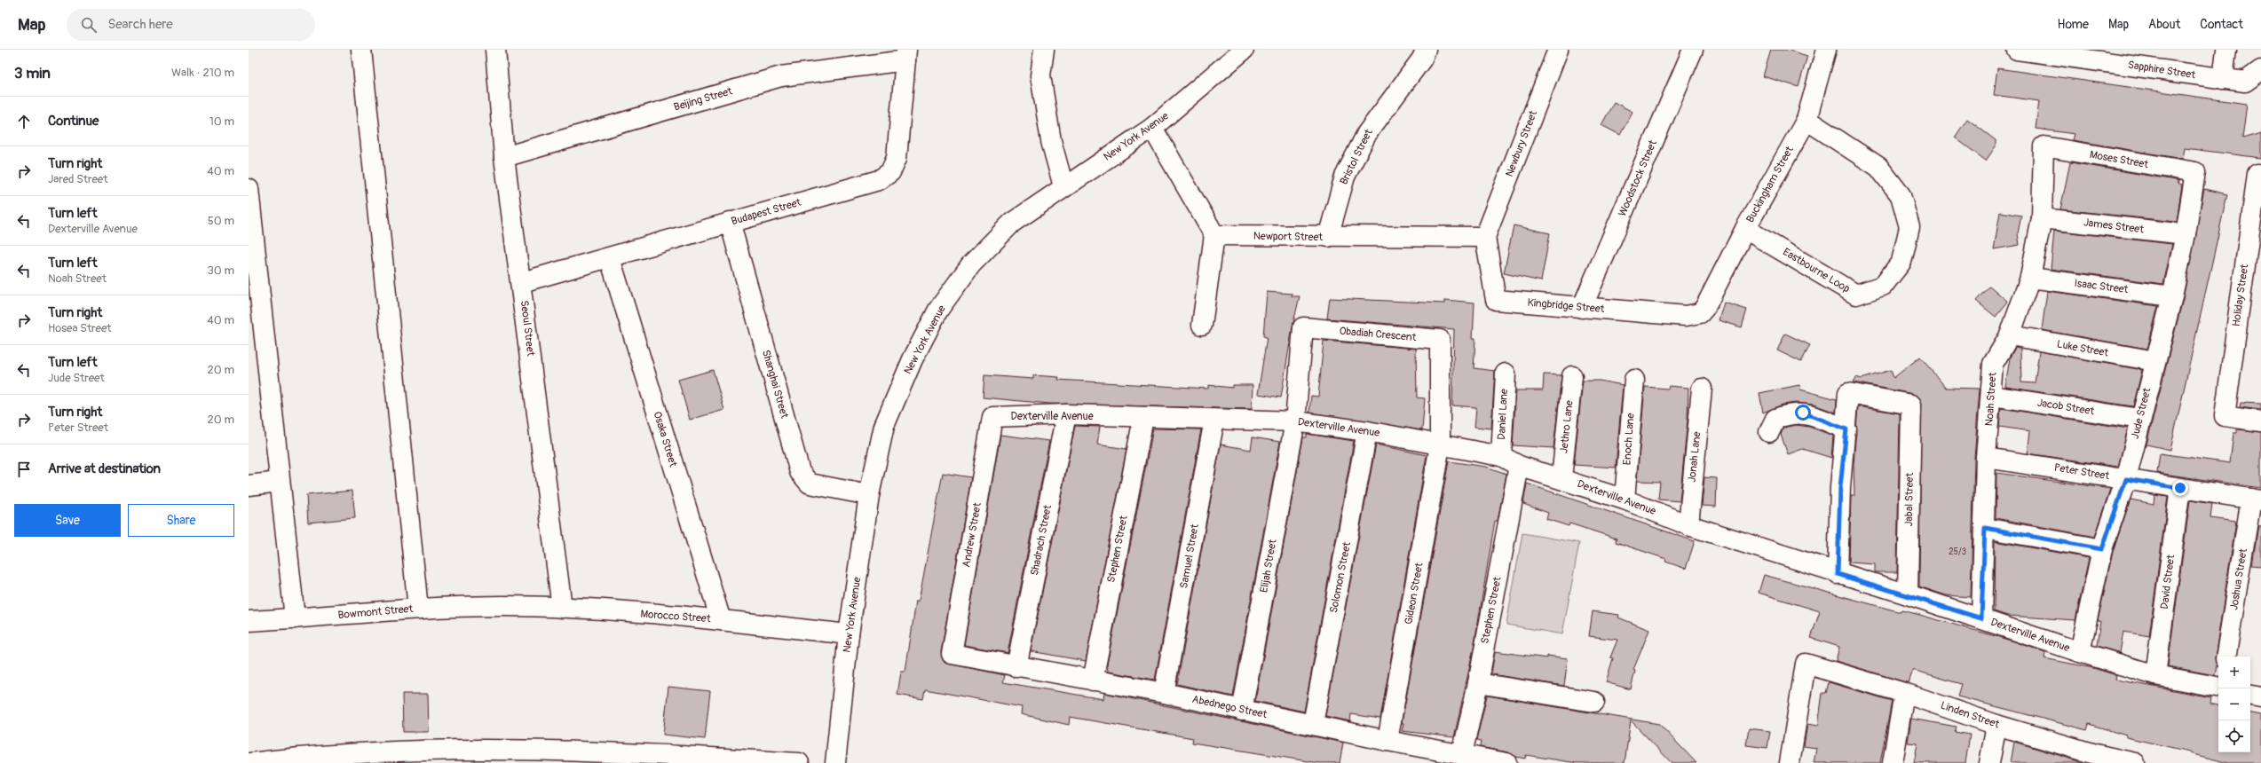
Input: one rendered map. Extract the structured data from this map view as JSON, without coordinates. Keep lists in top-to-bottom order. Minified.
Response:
{"streets":{"street":["Sapphire Street","Beijing Street","New York Avenue","Newbury Street","Bristol Street","Moses Street","Woodstock Street","Buckingham Street","Budapest Street","James Street","Newport Street","Eastbourne Loop","Isaac Street","Holiday Street","Kingbridge Street","Seoul Street","Obadiah Crescent","Luke Street","Shanghai Street","Noah Street","Jacob Street","Jude Street","Daniel Lane","Dexterville Avenue","Jethro Lane","Osaka Street","Enoch Lane","Jonah Lane","Peter Street","Jabal Street","Andrew Street","Shadrach Street","Stephen Street","Samuel Street","Elijah Street","Solomon Street","Joshua Street","David Street","Gideon Street","Bowmont Street","Morocco Street","Abednego Street","Linden Street"]},"crossings":[["Beijing Street","Budapest Street"],["Beijing Street","Seoul Street"],["New York Avenue","Shanghai Street"],["New York Avenue","Morocco Street"],["Newbury Street","Newport Street"],["Newbury Street","Kingbridge Street"],["Bristol Street","Newport Street"],["Moses Street","Noah Street"],["Moses Street","Jude Street"],["Woodstock Street","Kingbridge Street"],["Buckingham Street","Eastbourne Loop"],["Buckingham Street","Kingbridge Street"],["Budapest Street","Seoul Street"],["Budapest Street","Shanghai Street"],["Budapest Street","Osaka Street"],["James Street","Noah Street"],["James Street","Jude Street"],["Newport Street","Kingbridge Street"],["Isaac Street","Noah Street"],["Isaac Street","Jude Street"],["Seoul Street","Morocco Street"],["Obadiah Crescent","Dexterville Avenue"],["Obadiah Crescent","Elijah Street"],["Obadiah Crescent","Gideon Street"],["Luke Street","Noah Street"],["Luke Street","Jude Street"],["Noah Street","Jacob Street"],["Noah Street","Dexterville Avenue"],["Noah Street","Peter Street"],["Jacob Street","Jude Street"],["Jude Street","Dexterville Avenue"],["Jude Street","Peter Street"],["Daniel Lane","Dexterville Avenue"],["Dexterville Avenue","Jethro Lane"],["Dexterville Avenue","Enoch Lane"],["Dexterville Avenue","Jonah Lane"],["Dexterville Avenue","Jabal Street"],["Dexterville Avenue","Andrew Street"],["Dexterville Avenue","Shadrach Street"],["Dexterville Avenue","Stephen Street"],["Dexterville Avenue","Samuel Street"],["Dexterville Avenue","Elijah Street"],["Dexterville Avenue","Solomon Street"],["Dexterville Avenue","David Street"],["Dexterville Avenue","Gideon Street"],["Osaka Street","Morocco Street"],["Peter Street","Joshua Street"],["Peter Street","David Street"],["Andrew Street","Abednego Street"],["Shadrach Street","Abednego Street"],["Stephen Street","Abednego Street"],["Samuel Street","Abednego Street"],["Elijah Street","Abednego Street"],["Solomon Street","Abednego Street"],["Gideon Street","Abednego Street"],["Bowmont Street","Morocco Street"]],"house_numbers":["25/3"],"page":{"header":"Map","search":"Search here","nav":["Home","Map","About","Contact"],"heading":["3 min","Walk · 210 m"],"list":[["Continue","10 m"],["Turn right","Jared Street","40 m"],["Turn left","Dexterville Avenue","50 m"],["Turn left","Noah Street","30 m"],["Turn right","Hosea Street","40 m"],["Turn left","Jude Street","20 m"],["Turn right","Peter Street","20 m"],"Arrive at destination"],"buttons":["Save","Share"],"map_buttons":["+","−"]}}
